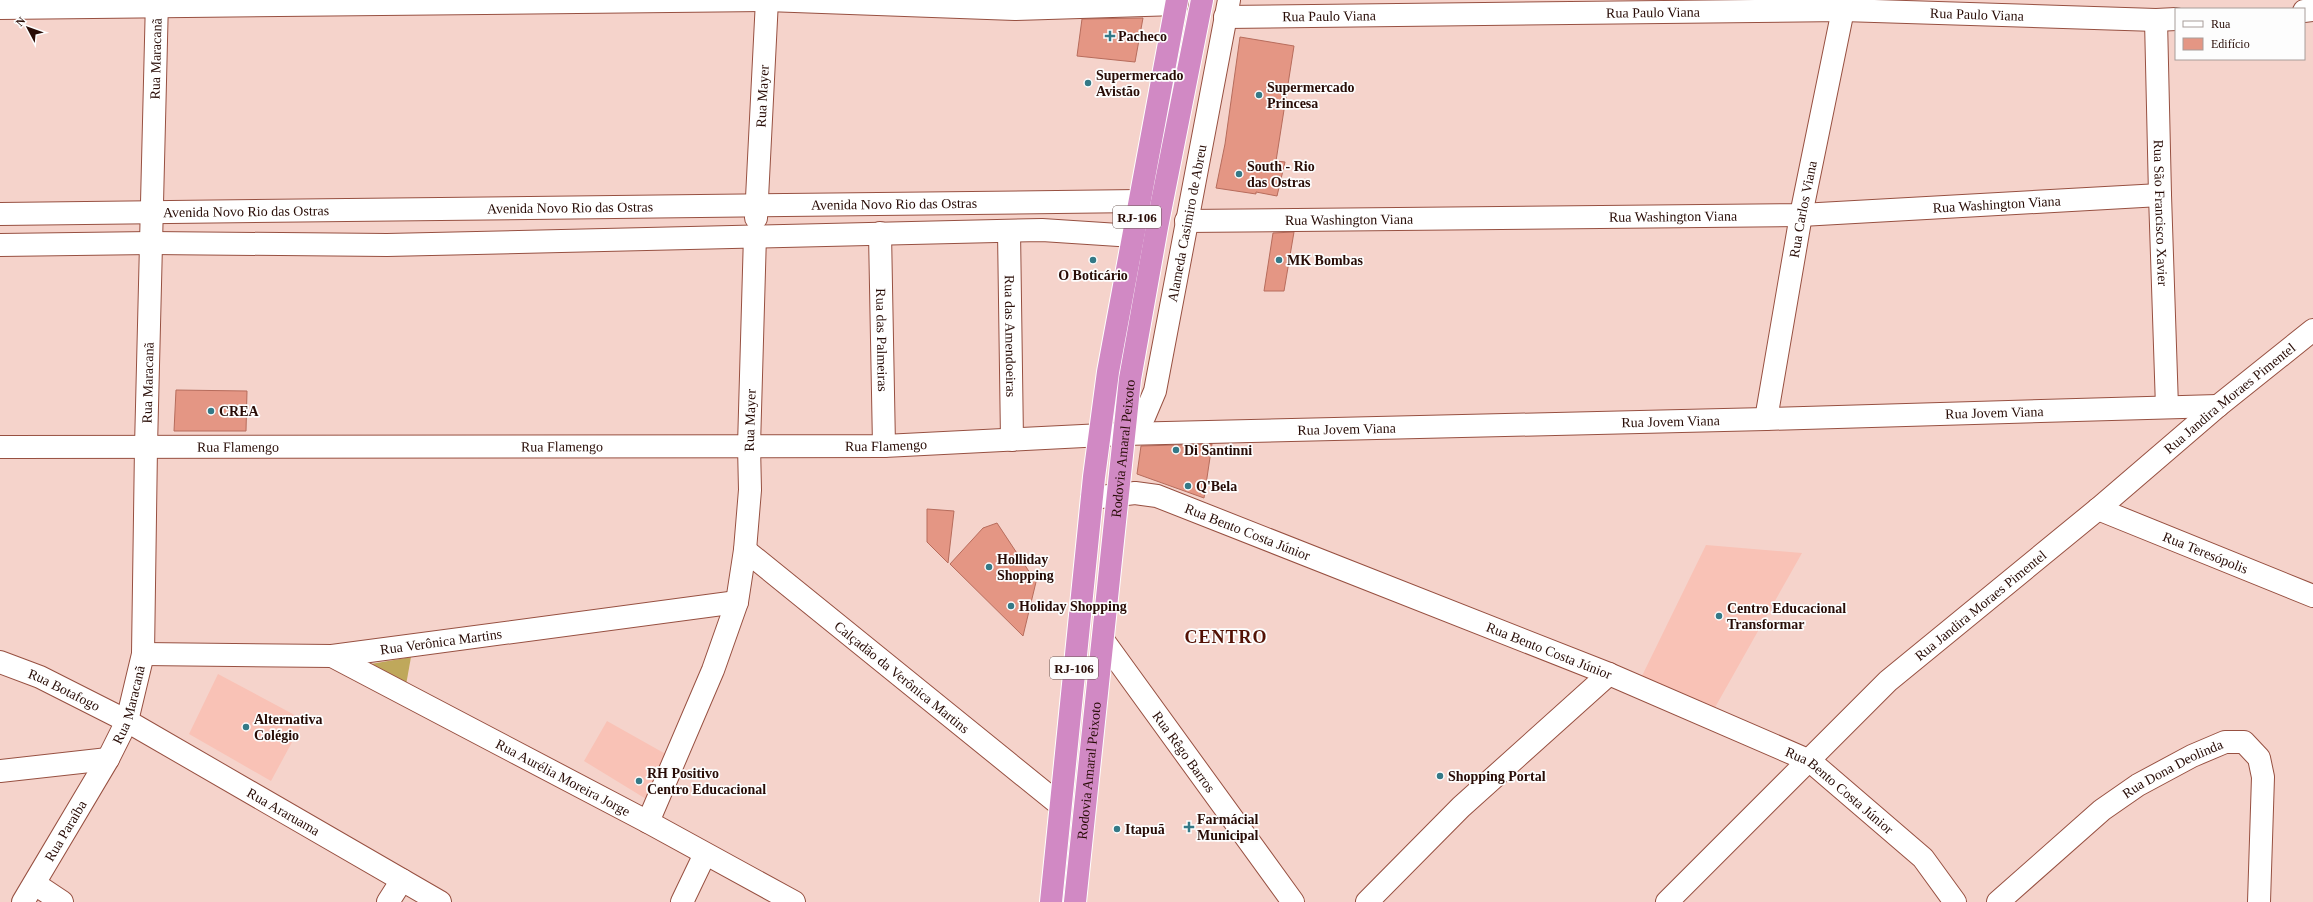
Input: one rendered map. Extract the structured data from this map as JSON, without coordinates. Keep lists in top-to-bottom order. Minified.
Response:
{"streets":{"highway":["RJ-106","Rodovia Amaral Peixoto"],"street":["Rua Paulo Viana","Rua Maracanã","Rua Mayer","Avenida Novo Rio das Ostras","Rua Washington Viana","Rua Carlos Viana","Rua São Francisco Xavier","Alameda Casimiro de Abreu","Rua das Amendoeiras","Rua das Palmeiras","Rua Jandira Moraes Pimentel","Rua Jovem Viana","Rua Flamengo","Rua Bento Costa Júnior","Rua Teresópolis","Rua Verônica Martins","Calçadão da Verônica Martins","Rua Botafogo","Rua Rêgo Barros","Rua Dona Deolinda","Rua Aurélia Moreira Jorge","Rua Araruama","Rua Paraíba"]},"crossings":[["Rua Paulo Viana","Rua Carlos Viana"],["Rua Paulo Viana","Rua São Francisco Xavier"],["Rua Paulo Viana","Alameda Casimiro de Abreu"],["Rua Maracanã","Avenida Novo Rio das Ostras"],["Rua Maracanã","Rua Flamengo"],["Rua Maracanã","Rua Verônica Martins"],["Rua Maracanã","Rua Botafogo"],["Rua Maracanã","Rua Araruama"],["Rua Maracanã","Rua Paraíba"],["Rua Mayer","Avenida Novo Rio das Ostras"],["Rua Mayer","Rua Flamengo"],["Rua Mayer","Rua Verônica Martins"],["Rua Mayer","Calçadão da Verônica Martins"],["Rua Mayer","Rua Aurélia Moreira Jorge"],["Avenida Novo Rio das Ostras","Rua das Amendoeiras"],["Avenida Novo Rio das Ostras","Rua das Palmeiras"],["Avenida Novo Rio das Ostras","Rodovia Amaral Peixoto"],["Rua Washington Viana","Rua Carlos Viana"],["Rua Washington Viana","Rua São Francisco Xavier"],["Rua Washington Viana","Alameda Casimiro de Abreu"],["Rua Carlos Viana","Rua Jovem Viana"],["Rua São Francisco Xavier","Rua Jovem Viana"],["Alameda Casimiro de Abreu","Rua Jovem Viana"],["Alameda Casimiro de Abreu","Rua Flamengo"],["Alameda Casimiro de Abreu","Rodovia Amaral Peixoto"],["Rua das Amendoeiras","Rua Flamengo"],["Rua das Palmeiras","Rua Flamengo"],["Rua Jandira Moraes Pimentel","Rua Jovem Viana"],["Rua Jandira Moraes Pimentel","Rua Bento Costa Júnior"],["Rua Jandira Moraes Pimentel","Rua Teresópolis"],["Rua Jovem Viana","Rua Flamengo"],["Rua Jovem Viana","Rodovia Amaral Peixoto"],["Rua Flamengo","Rodovia Amaral Peixoto"],["Rodovia Amaral Peixoto","Rua Bento Costa Júnior"],["Rodovia Amaral Peixoto","Calçadão da Verônica Martins"],["Rodovia Amaral Peixoto","Rua Rêgo Barros"],["Rua Verônica Martins","Rua Aurélia Moreira Jorge"],["Rua Botafogo","Rua Araruama"]],"districts":["CENTRO"],"places":{"health":["Pacheco","Farmácial Municipal"],"other":["Supermercado Avistão","Supermercado Princesa","South - Rio das Ostras","O Boticário","MK Bombas","CREA","Di Santinni","Q'Bela","Holliday Shopping","Holiday Shopping","Centro Educacional Transformar","Alternativa Colégio","Shopping Portal","RH Positivo Centro Educacional","Itapuã"]},"legend":["Rua","Edifício"],"north":"top left"}
